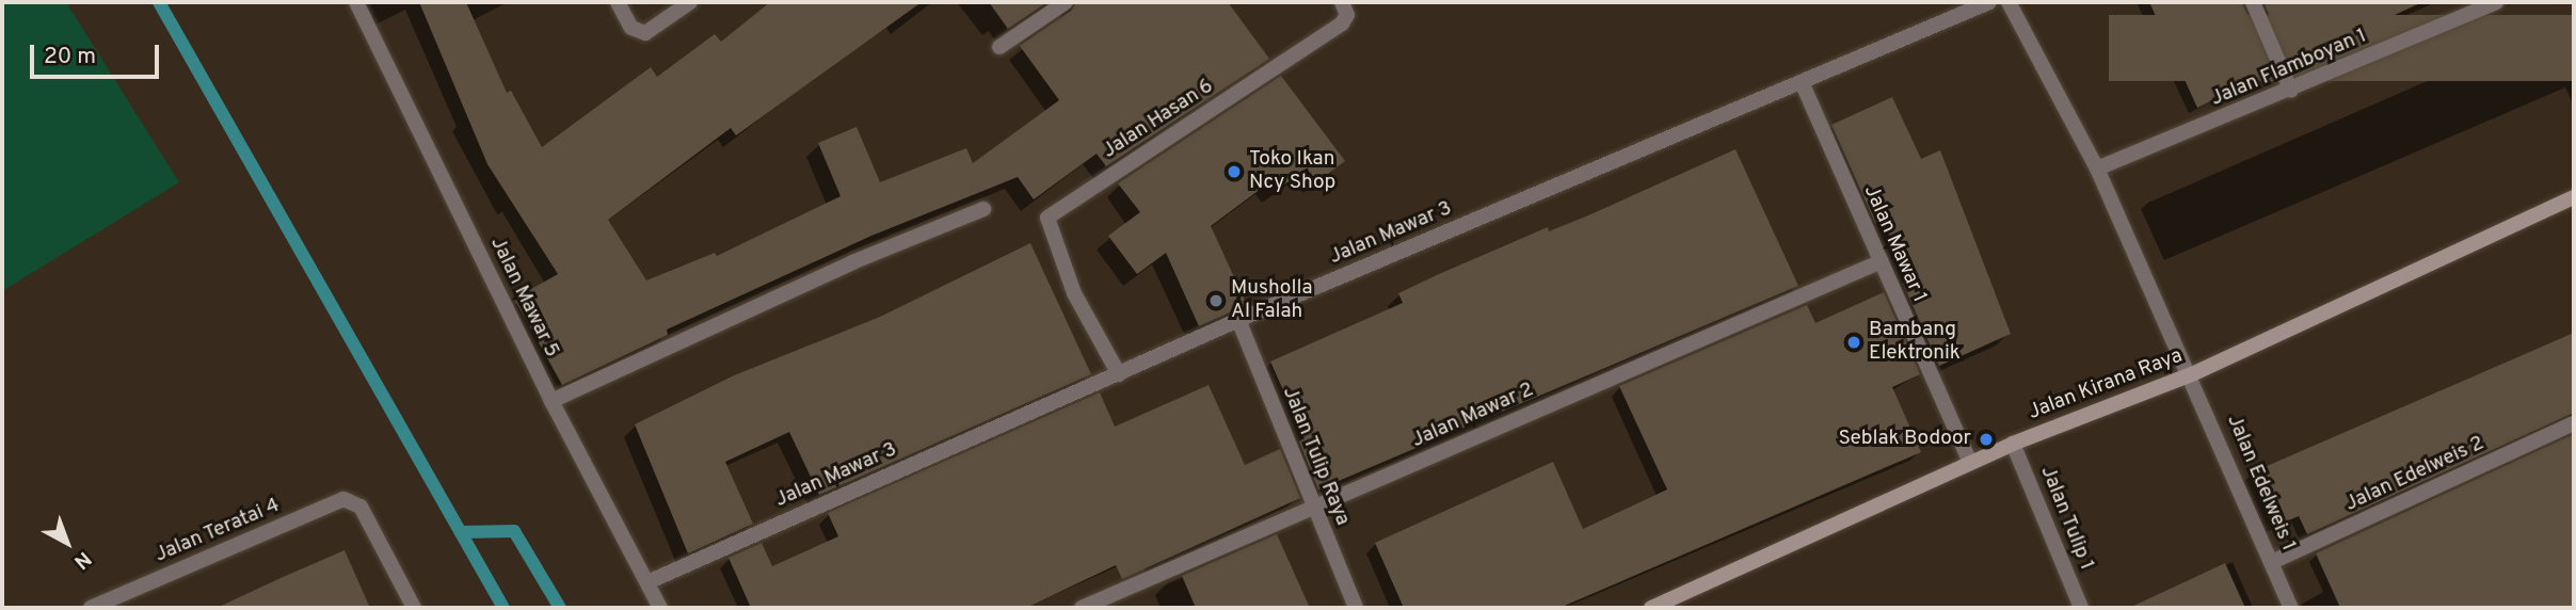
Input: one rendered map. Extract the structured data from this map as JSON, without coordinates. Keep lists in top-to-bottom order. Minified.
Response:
{"streets":{"street":["Jalan Flamboyan 1","Jalan Hasan 6","Jalan Mawar 3","Jalan Mawar 1","Jalan Mawar 5","Jalan Kirana Raya","Jalan Mawar 2","Jalan Tulip Raya","Jalan Edelweis 2","Jalan Edelweis 1","Jalan Tulip 1","Jalan Teratai 4"]},"crossings":[["Jalan Flamboyan 1","Jalan Edelweis 1"],["Jalan Hasan 6","Jalan Mawar 3"],["Jalan Mawar 3","Jalan Mawar 1"],["Jalan Mawar 3","Jalan Mawar 5"],["Jalan Mawar 3","Jalan Tulip Raya"],["Jalan Mawar 1","Jalan Kirana Raya"],["Jalan Mawar 1","Jalan Mawar 2"],["Jalan Kirana Raya","Jalan Edelweis 1"],["Jalan Kirana Raya","Jalan Tulip 1"],["Jalan Mawar 2","Jalan Tulip Raya"],["Jalan Edelweis 2","Jalan Edelweis 1"]],"places":["Toko Ikan Ncy Shop","Musholla Al Falah","Bambang Elektronik","Seblak Bodoor"],"scale_bar":"20 m","north":"bottom right"}
